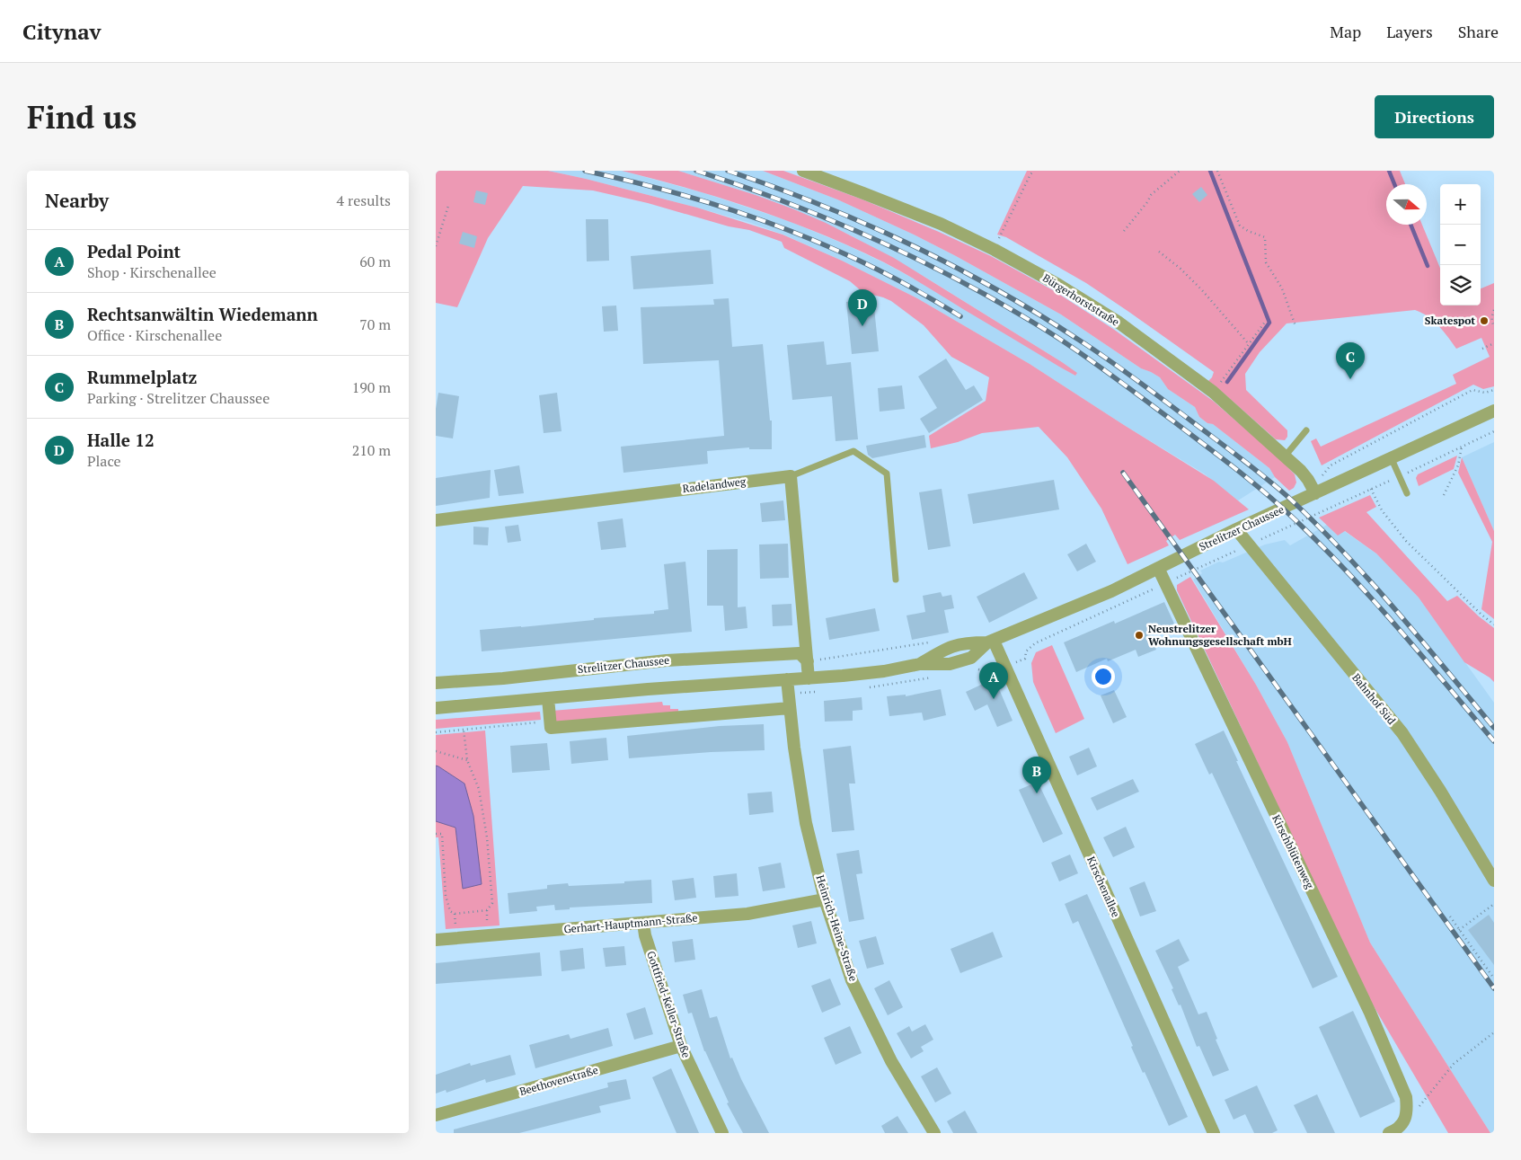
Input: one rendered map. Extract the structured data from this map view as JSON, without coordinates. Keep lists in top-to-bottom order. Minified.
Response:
{"streets":{"street":["Bürgerhorststraße","Radelandweg","Strelitzer Chaussee","Bahnhof Süd","Kirschblütenweg","Kirschenallee","Gerhart-Hauptmann-Straße","Heinrich-Heine-Straße","Gottfried-Keller-Straße","Beethovenstraße"]},"crossings":[["Bürgerhorststraße","Strelitzer Chaussee"],["Strelitzer Chaussee","Bahnhof Süd"],["Strelitzer Chaussee","Kirschblütenweg"],["Strelitzer Chaussee","Kirschenallee"],["Strelitzer Chaussee","Heinrich-Heine-Straße"],["Gerhart-Hauptmann-Straße","Heinrich-Heine-Straße"],["Gerhart-Hauptmann-Straße","Gottfried-Keller-Straße"],["Gottfried-Keller-Straße","Beethovenstraße"]],"places":["Skatespot","Neustrelitzer Wohnungsgesellschaft mbH"],"north":"right","page":{"header":"Citynav","nav":["Map","Layers","Share"],"buttons":"Directions","title":"Find us","heading":["Nearby","4 results"],"map_buttons":["+","−"],"list":[{"mark":"A","name":"Pedal Point","note":"Shop · Kirschenallee","value":"60 m"},{"mark":"B","name":"Rechtsanwältin Wiedemann","note":"Office · Kirschenallee","value":"70 m"},{"mark":"C","name":"Rummelplatz","note":"Parking · Strelitzer Chaussee","value":"190 m"},{"mark":"D","name":"Halle 12","note":"Place","value":"210 m"}],"pins":["D","C","A","B"]}}
